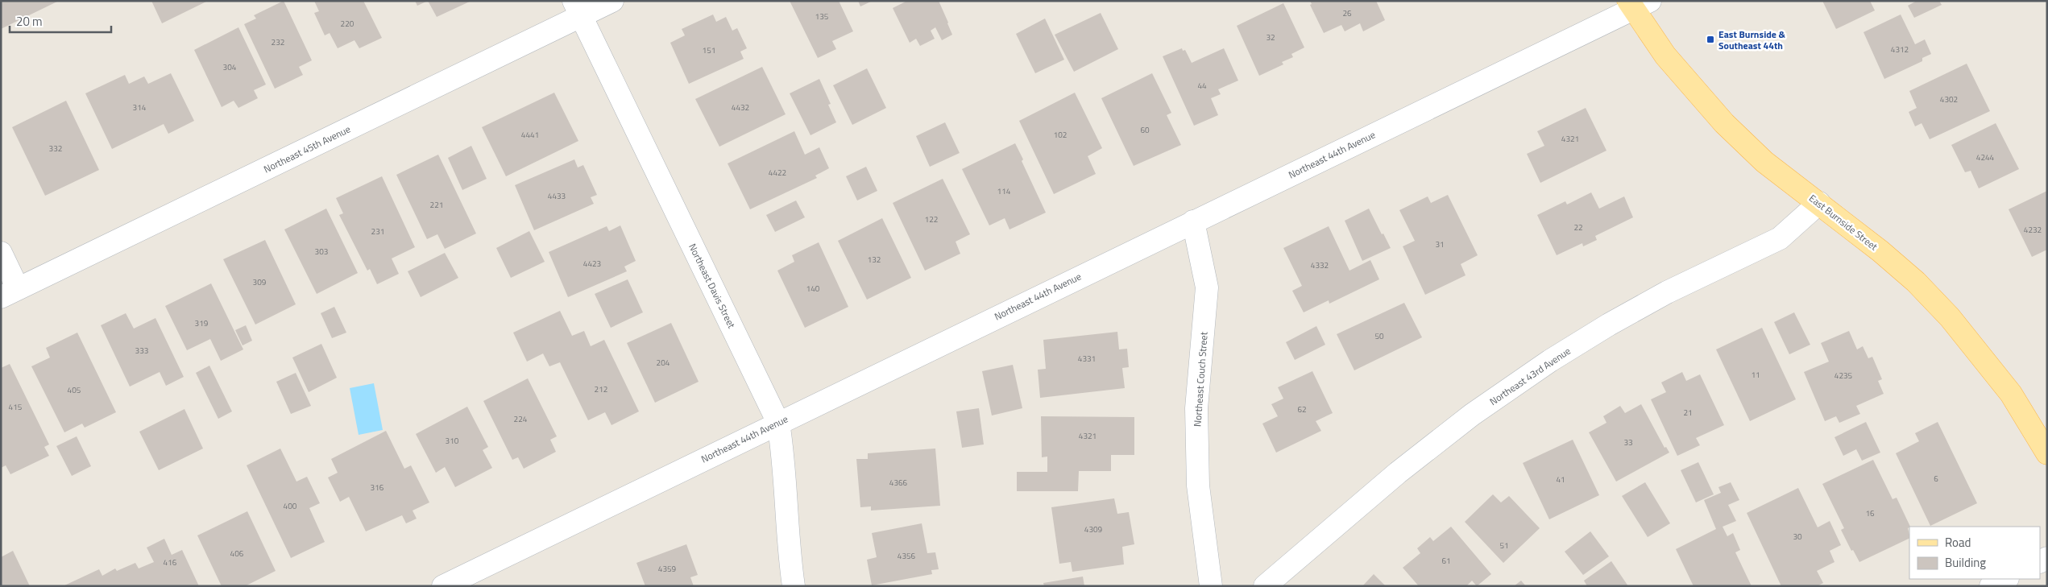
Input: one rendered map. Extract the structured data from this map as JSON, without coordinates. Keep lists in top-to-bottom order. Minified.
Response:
{"streets":{"main road":["East Burnside Street"],"street":["Northeast 45th Avenue","Northeast 44th Avenue","Northeast Davis Street","Northeast 43rd Avenue","Northeast Couch Street"]},"crossings":[["Northeast 45th Avenue","Northeast Davis Street"],["Northeast 44th Avenue","East Burnside Street"],["Northeast 44th Avenue","Northeast Davis Street"],["Northeast 44th Avenue","Northeast Couch Street"],["East Burnside Street","Northeast 43rd Avenue"]],"places":{"transit":["East Burnside & Southeast 44th"]},"house_numbers":["26","135","220","32","232","4312","151","304","44","4302","314","4432","60","4441","102","4321","332","4244","4422","114","4433","221","122","22","4232","231","31","303","132","4423","4332","309","140","319","50","333","4331","204","11","4235","212","405","415","62","21","224","4321","310","33","6","41","4366","316","400","16","4309","30","51","406","4356","61","416","4359"],"legend":["Road","Building"],"scale_bar":"20 m"}
